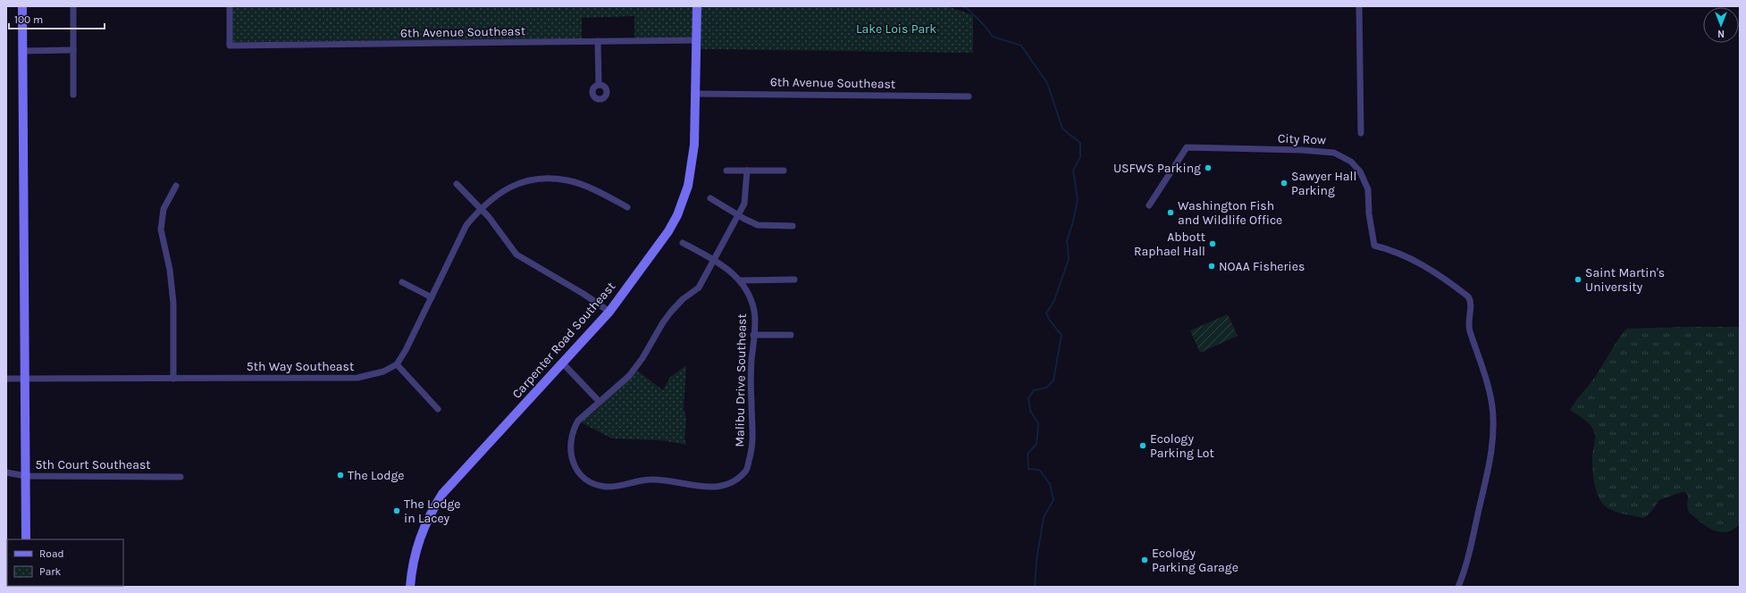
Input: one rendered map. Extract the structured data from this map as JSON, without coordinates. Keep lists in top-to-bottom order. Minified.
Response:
{"streets":{"main road":["Carpenter Road Southeast"],"street":["6th Avenue Southeast","City Row","5th Way Southeast","Malibu Drive Southeast","5th Court Southeast"]},"crossings":[["6th Avenue Southeast","Carpenter Road Southeast"]],"parks":["Lake Lois Park"],"places":["USFWS Parking","Sawyer Hall Parking","Washington Fish and Wildlife Office","Abbott Raphael Hall","NOAA Fisheries","Saint Martin's University","Ecology Parking Lot","The Lodge","The Lodge in Lacey","Ecology Parking Garage"],"legend":["Road","Park"],"scale_bar":"100 m","north":"bottom"}
